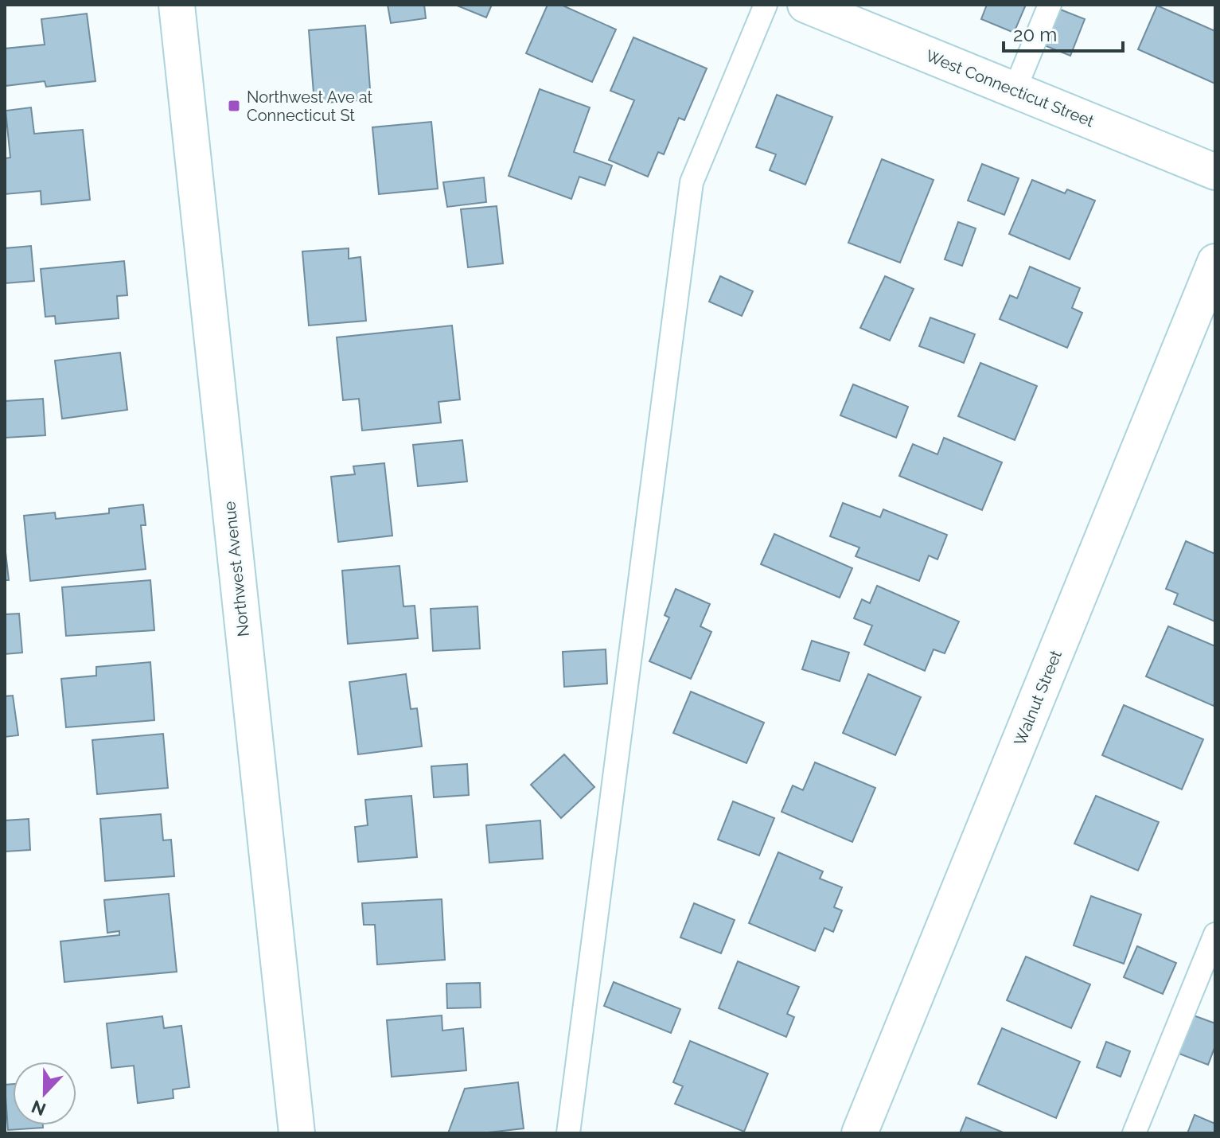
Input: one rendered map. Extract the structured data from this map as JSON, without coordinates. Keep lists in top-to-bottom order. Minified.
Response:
{"streets":{"street":["West Connecticut Street","Northwest Avenue","Walnut Street"]},"places":{"transit":["Northwest Ave at Connecticut St"]},"scale_bar":"20 m","north":"bottom"}
